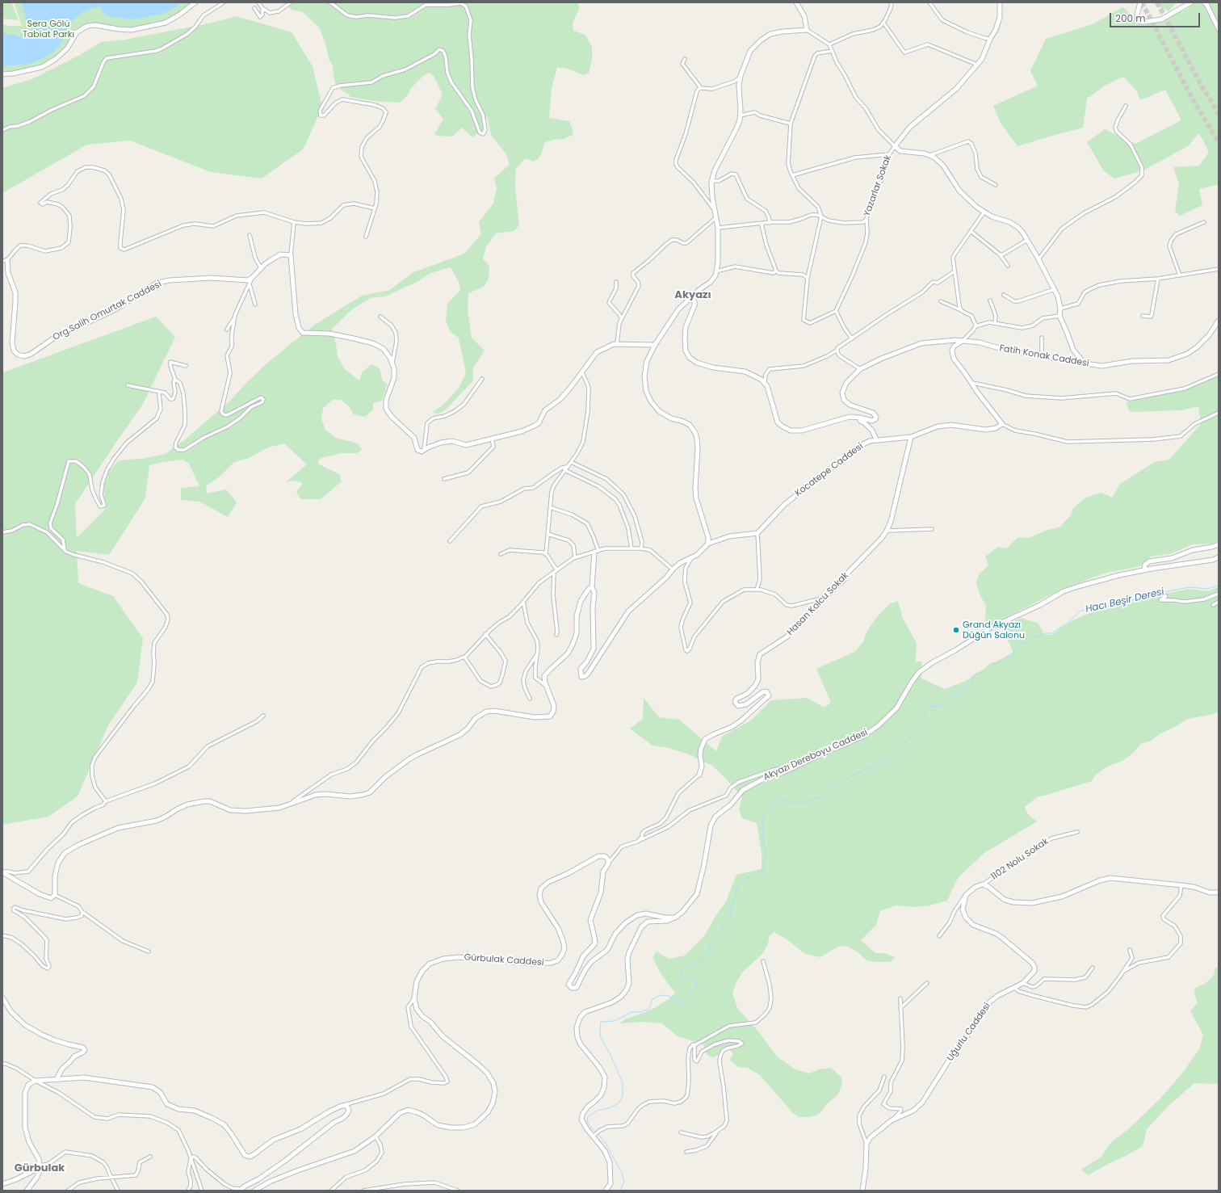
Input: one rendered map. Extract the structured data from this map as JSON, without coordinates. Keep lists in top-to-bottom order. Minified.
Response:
{"streets":{"street":["Yazarlar Sokak","Org.Salih Omurtak Caddesi","Fatih Konak Caddesi","Kocatepe Caddesi","Hasan Kolcu Sokak","Akyazı Dereboyu Caddesi","1102 Nolu Sokak","Gürbulak Caddesi","Uğurlu Caddesi"]},"crossings":[["Kocatepe Caddesi","Hasan Kolcu Sokak"]],"districts":["Akyazı","Gürbulak"],"water":["Hacı Beşir Deresi"],"parks":["Sera Gölü Tabiat Parkı"],"places":["Grand Akyazı Düğün Salonu"],"scale_bar":"200 m"}
